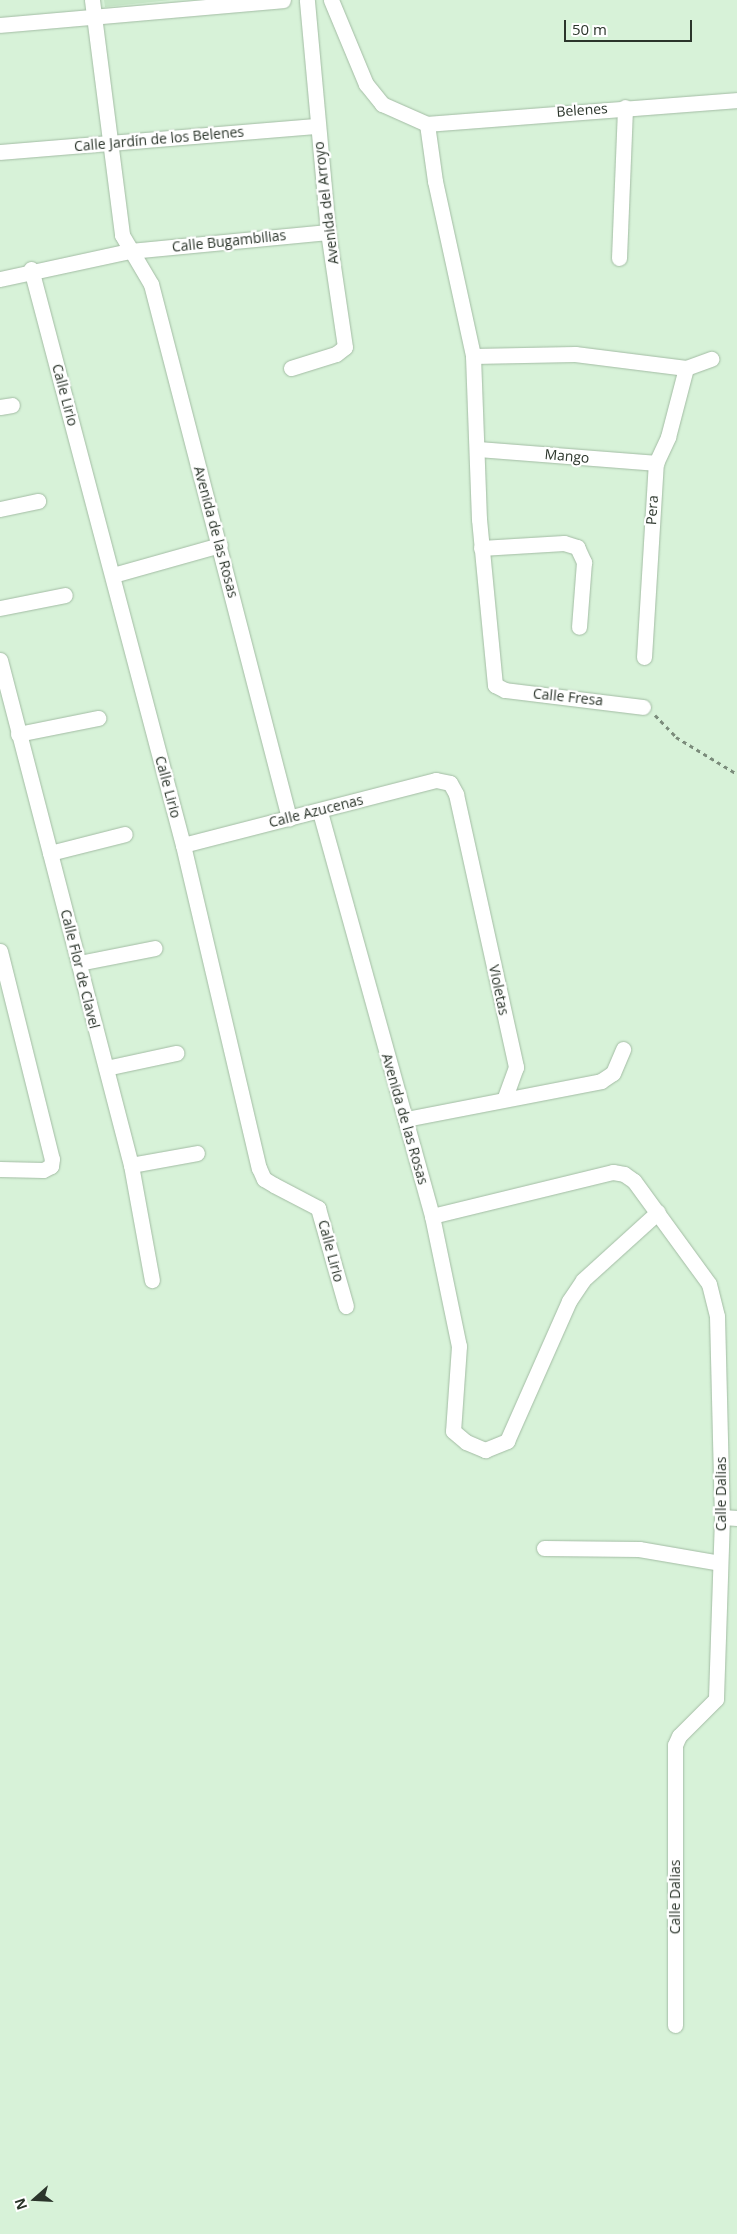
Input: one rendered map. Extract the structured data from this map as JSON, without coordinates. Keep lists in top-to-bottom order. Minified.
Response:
{"streets":{"street":["Belenes","Calle Jardín de los Belenes","Avenida del Arroyo","Calle Bugambilias","Calle Lirio","Mango","Pera","Avenida de las Rosas","Calle Fresa","Calle Azucenas","Calle Flor de Clavel","Violetas","Calle Dalias"]},"crossings":[["Calle Jardín de los Belenes","Avenida del Arroyo"],["Calle Jardín de los Belenes","Avenida de las Rosas"],["Avenida del Arroyo","Calle Bugambilias"],["Calle Bugambilias","Calle Lirio"],["Calle Bugambilias","Avenida de las Rosas"],["Calle Lirio","Calle Azucenas"],["Mango","Pera"],["Avenida de las Rosas","Calle Azucenas"],["Avenida de las Rosas","Calle Dalias"],["Calle Azucenas","Violetas"]],"scale_bar":"50 m","north":"left"}
